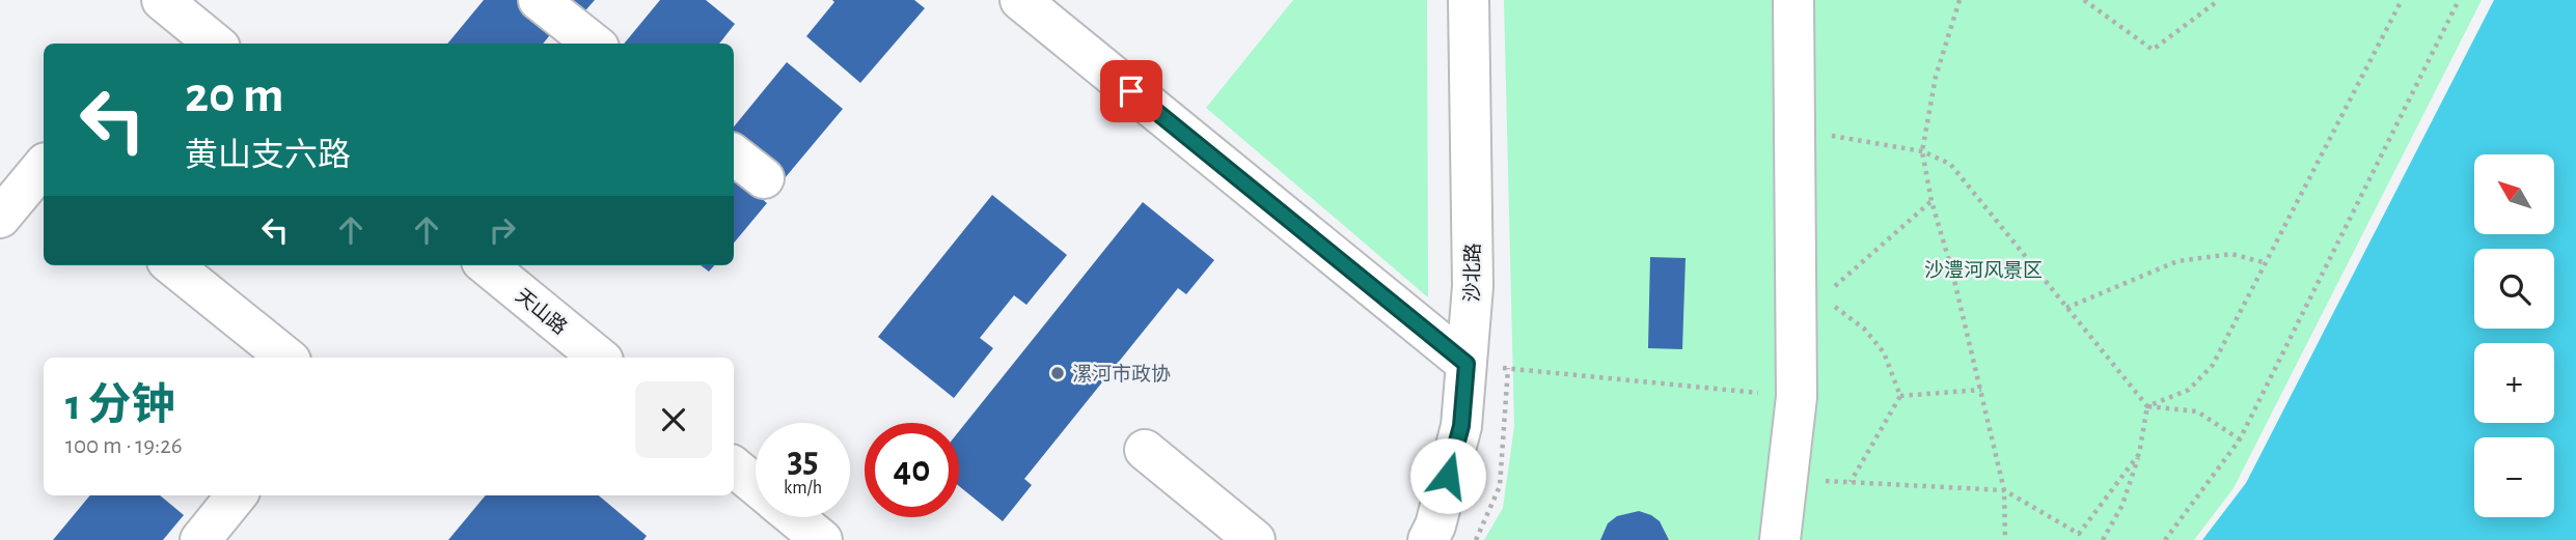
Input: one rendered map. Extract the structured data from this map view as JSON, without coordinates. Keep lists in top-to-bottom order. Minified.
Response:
{"streets":{"street":["沙北路","天山路"]},"parks":["沙澧河风景区"],"places":["漯河市政协"],"north":"top left","page":{"turn":["20 m","黄山支六路"],"map_buttons":["+","−"],"heading":["1 分钟","100 m · 19:26"],"speed":"35 km/h","limit":"40"}}
